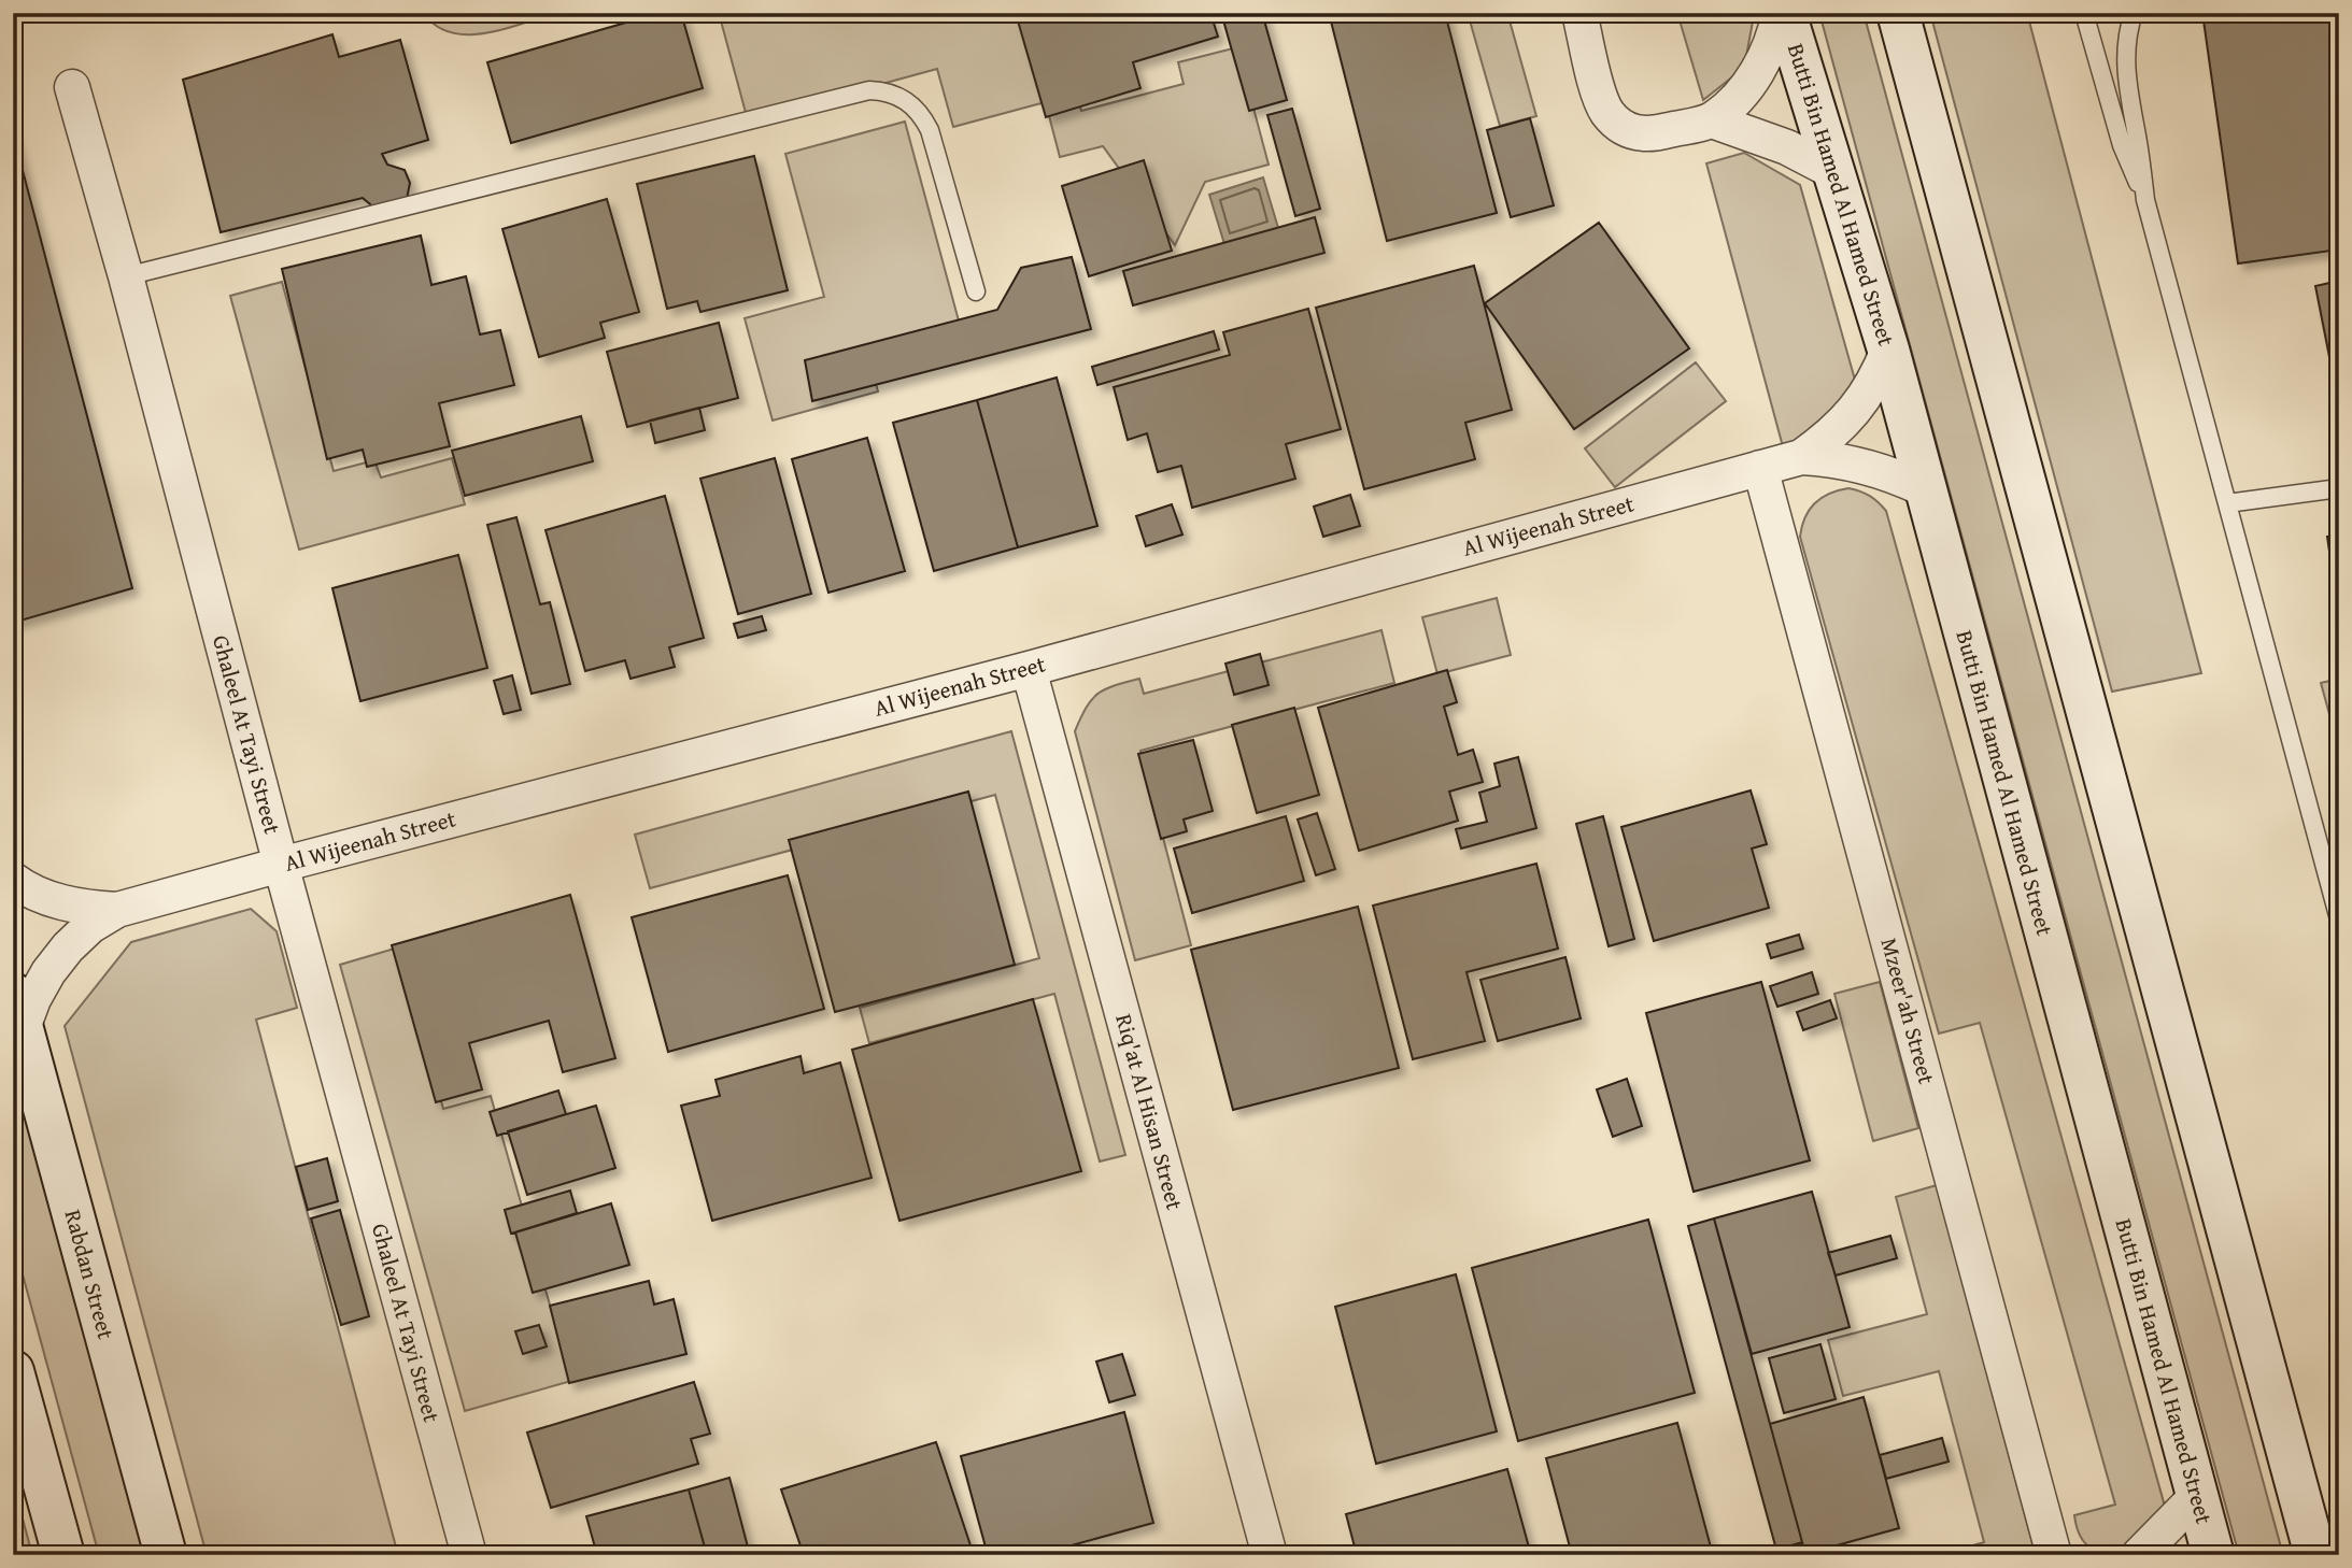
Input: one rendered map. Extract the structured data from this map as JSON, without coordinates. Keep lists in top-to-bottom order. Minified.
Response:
{"streets":{"street":["Butti Bin Hamed Al Hamed Street","Al Wijeenah Street","Ghaleel At Tayi Street","Mzeer'ah Street","Riq'at Al Hisan Street","Rabdan Street"]},"crossings":[["Butti Bin Hamed Al Hamed Street","Al Wijeenah Street"],["Al Wijeenah Street","Ghaleel At Tayi Street"],["Al Wijeenah Street","Mzeer'ah Street"],["Al Wijeenah Street","Riq'at Al Hisan Street"],["Al Wijeenah Street","Rabdan Street"]]}
